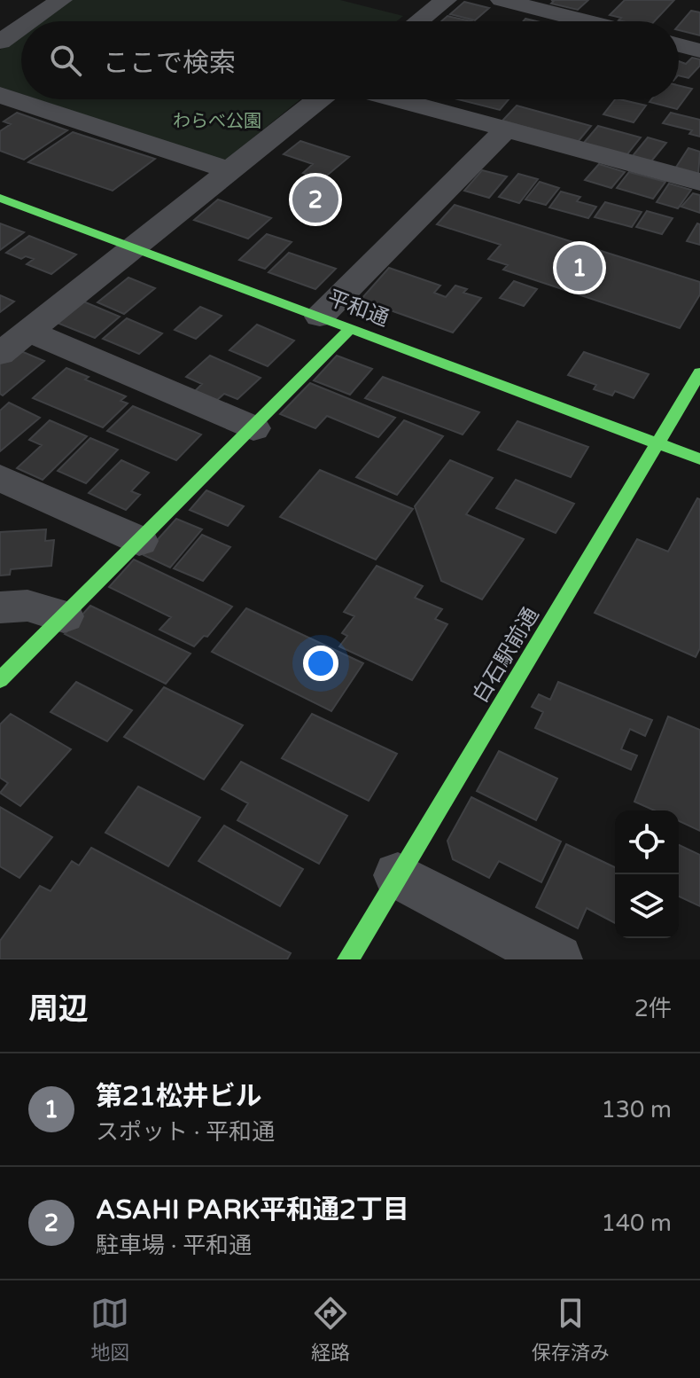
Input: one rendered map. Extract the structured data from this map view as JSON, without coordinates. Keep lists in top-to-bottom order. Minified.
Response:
{"streets":{"street":["平和通","白石駅前通"]},"crossings":[["平和通","白石駅前通"]],"parks":["わらべ公園"],"page":{"search":"ここで検索","pins":["2","1"],"heading":["周辺","2件"],"list":[{"mark":"1","name":"第21松井ビル","note":"スポット · 平和通","value":"130 m"},{"mark":"2","name":"ASAHI PARK平和通2丁目","note":"駐車場 · 平和通","value":"140 m"}],"nav":["地図","経路","保存済み"]}}
